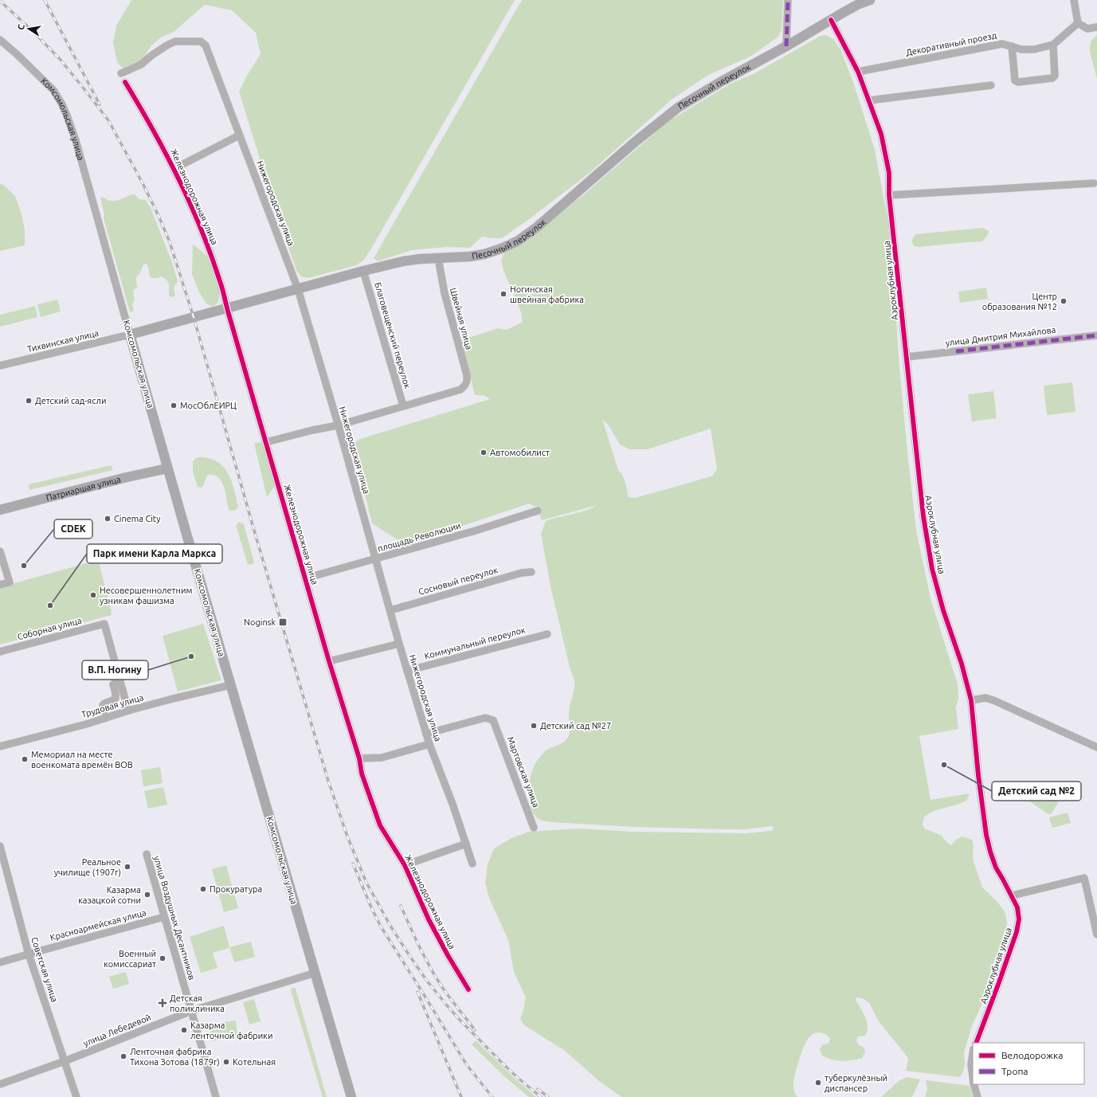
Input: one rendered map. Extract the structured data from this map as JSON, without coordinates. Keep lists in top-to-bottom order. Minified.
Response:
{"streets":{"main road":["Песочный переулок","Комсомольская улица","Патриаршая улица"],"street":["Декоративный проезд","Железнодорожная улица","Нижегородская улица","Аэроклубная улица","Швейная улица","Благовещенский переулок","улица Дмитрия Михайлова","Тихвинская улица","площадь Революции","Сосновый переулок","Соборная улица","Коммунальный переулок","Трудовая улица","Мартовская улица","улица Воздушных Десантников","Красноармейская улица","Советская улица","улица Лебедевой"]},"crossings":[["Декоративный проезд","Аэроклубная улица"],["Песочный переулок","Комсомольская улица"],["Песочный переулок","Железнодорожная улица"],["Песочный переулок","Нижегородская улица"],["Песочный переулок","Аэроклубная улица"],["Песочный переулок","Швейная улица"],["Песочный переулок","Благовещенский переулок"],["Песочный переулок","Тихвинская улица"],["Комсомольская улица","Тихвинская улица"],["Комсомольская улица","Патриаршая улица"],["Комсомольская улица","Трудовая улица"],["Комсомольская улица","улица Лебедевой"],["Железнодорожная улица","площадь Революции"],["Нижегородская улица","площадь Революции"],["Нижегородская улица","Сосновый переулок"],["Нижегородская улица","Коммунальный переулок"],["Нижегородская улица","Мартовская улица"],["Аэроклубная улица","улица Дмитрия Михайлова"],["Швейная улица","Благовещенский переулок"],["улица Воздушных Десантников","Красноармейская улица"],["улица Воздушных Десантников","улица Лебедевой"],["Красноармейская улица","Советская улица"],["Советская улица","улица Лебедевой"]],"places":{"other":["Ногинская швейная фабрика","Центр образования №12","Детский сад-ясли","МосОблЕИРЦ","Автомобилист","Cinema City","CDEK","Несовершеннолетним узникам фашизма","Парк имени Карла Маркса","В.П. Ногину","Детский сад №27","Мемориал на месте военкомата времён ВОВ","Детский сад №2","Реальное училище (1907г)","Прокуратура","Казарма казацкой сотни","Военный комиссариат","Казарма ленточной фабрики","Ленточная фабрика Тихона Зотова (1879г)","Котельная","туберкулёзный диспансер"],"transit":["Noginsk"],"health":["Детская поликлиника"]},"legend":["Велодорожка","Тропа"],"north":"left"}
